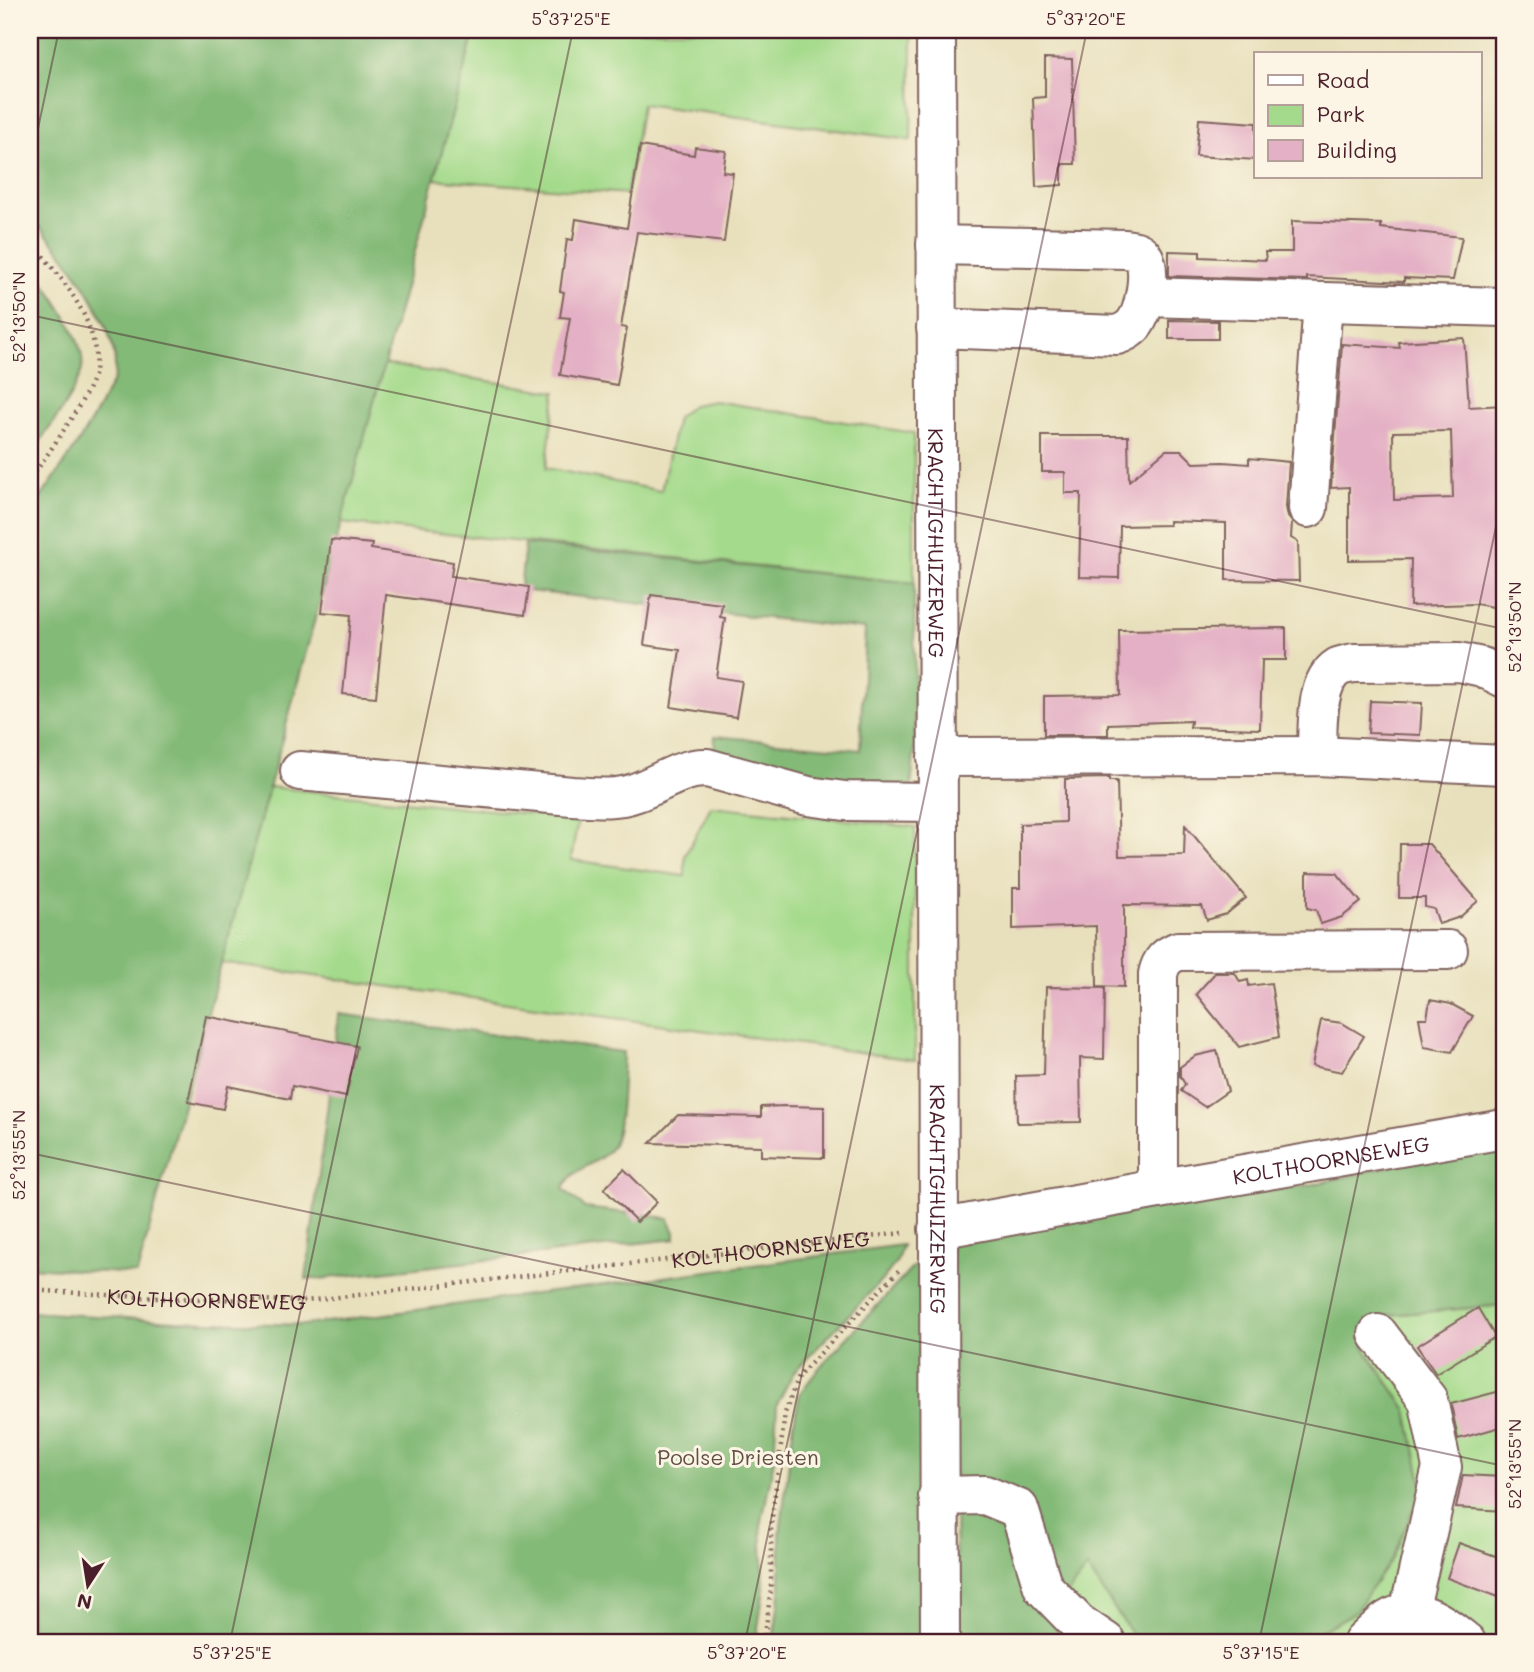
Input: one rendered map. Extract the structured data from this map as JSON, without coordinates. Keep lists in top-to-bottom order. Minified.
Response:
{"streets":{"street":["KRACHTIGHUIZERWEG","KOLTHOORNSEWEG"]},"crossings":[["KRACHTIGHUIZERWEG","KOLTHOORNSEWEG"]],"parks":["Poolse Driesten"],"legend":["Road","Park","Building"],"north":"bottom","coordinates":["5°37'25\"E","5°37'20\"E","52°13'50\"N","52°13'55\"N","5°37'15\"E"]}
